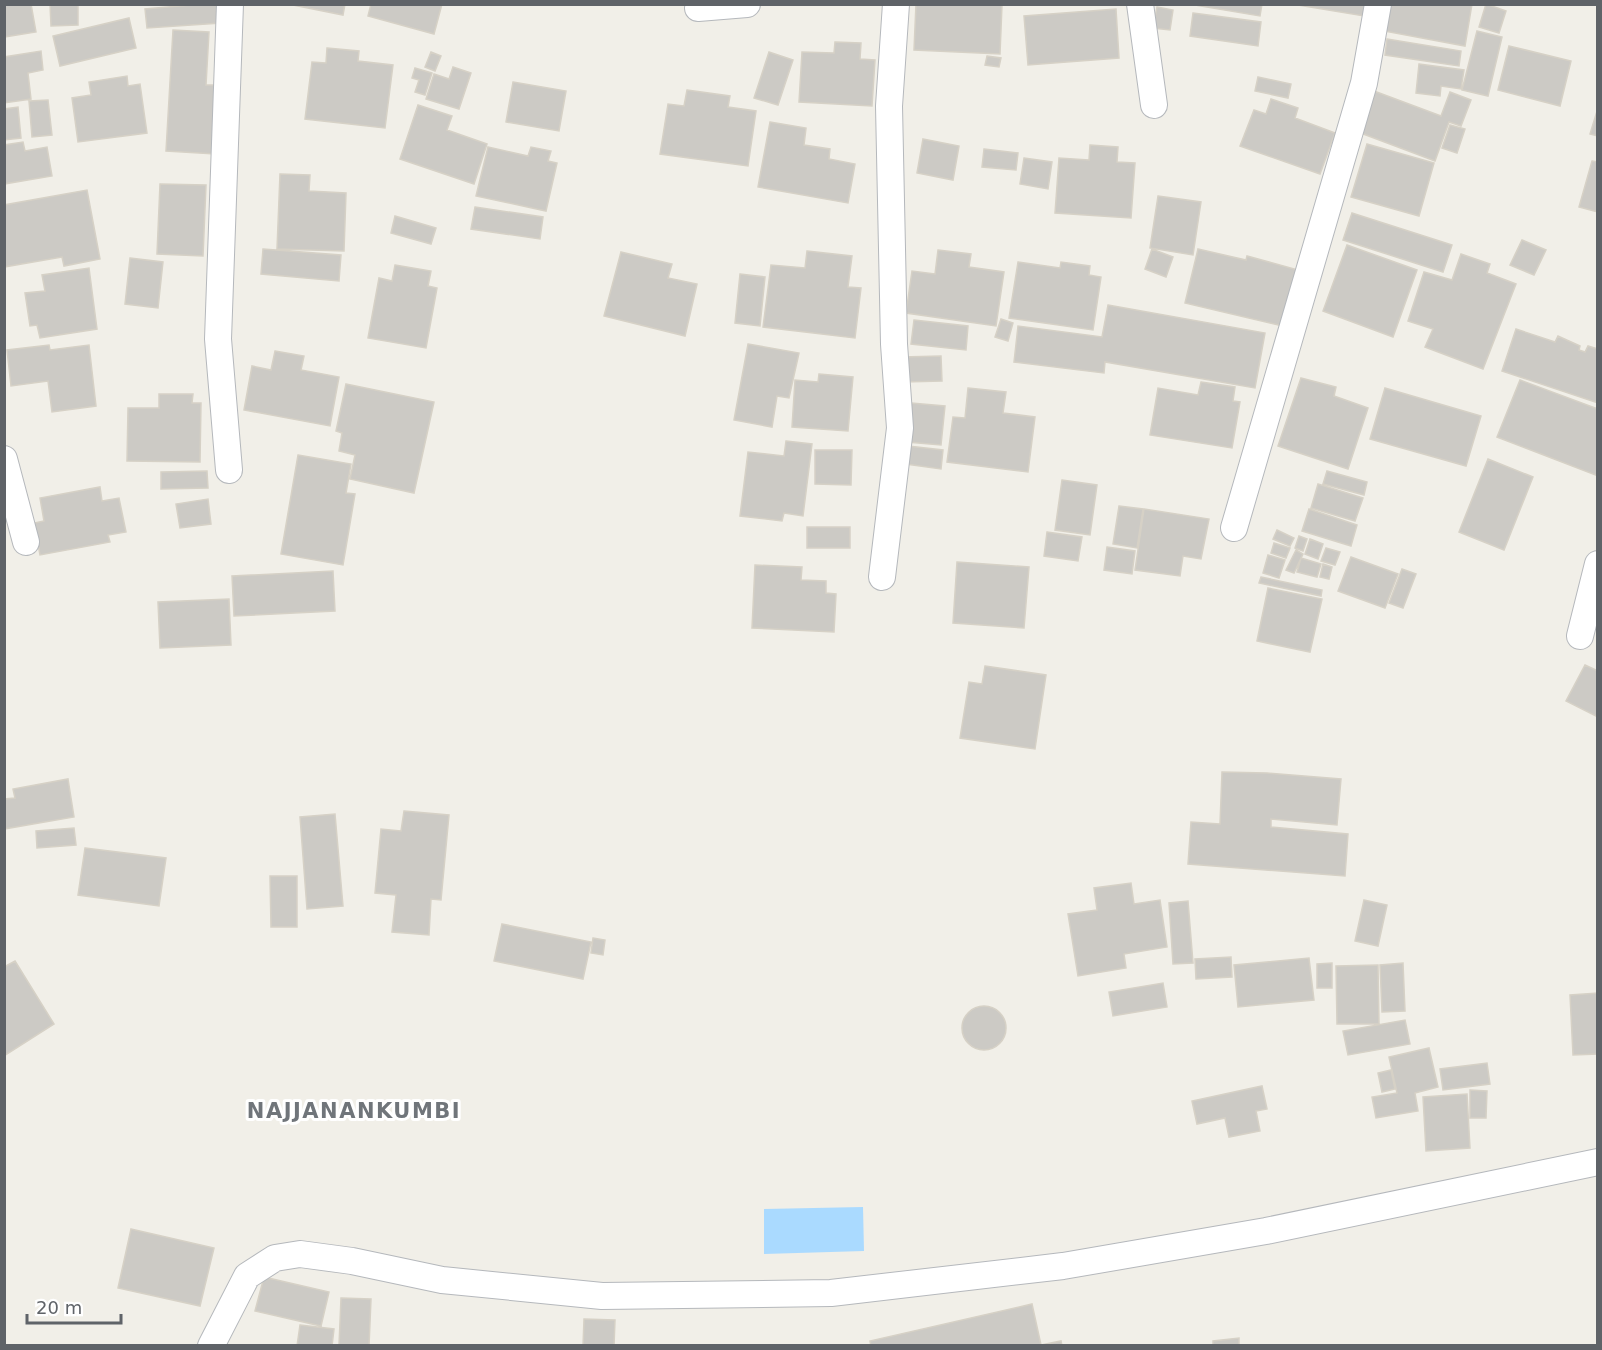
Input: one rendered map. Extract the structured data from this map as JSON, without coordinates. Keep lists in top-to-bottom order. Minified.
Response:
{"districts":["NAJJANANKUMBI"],"scale_bar":"20 m"}
